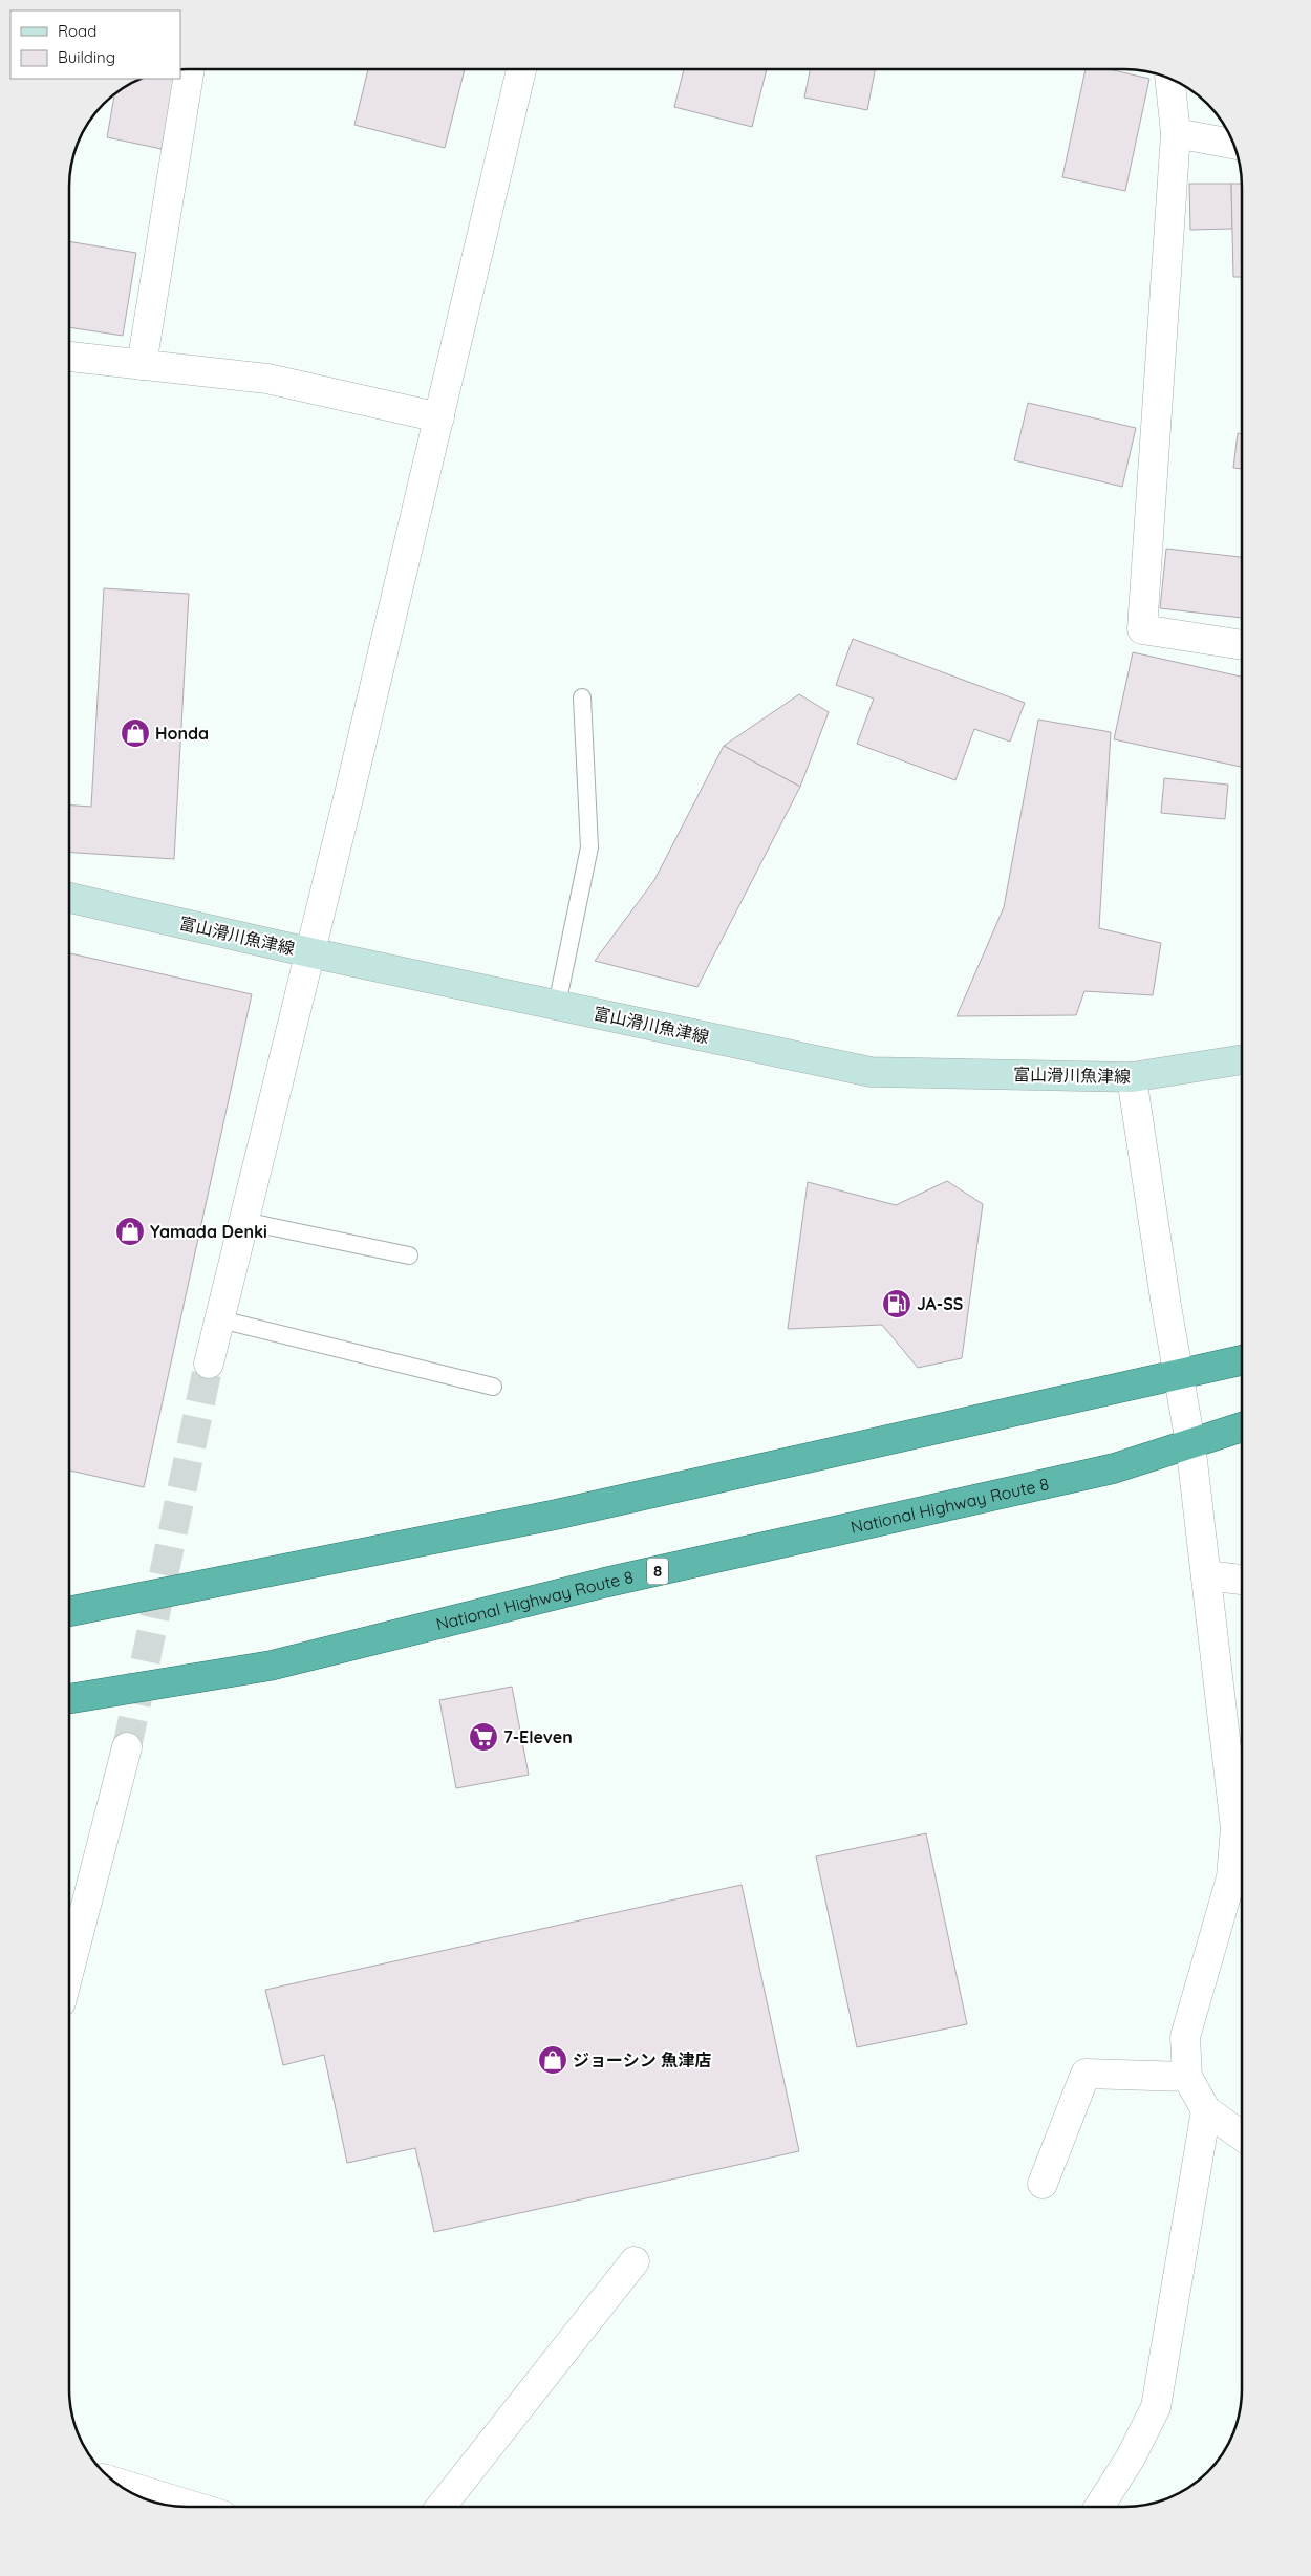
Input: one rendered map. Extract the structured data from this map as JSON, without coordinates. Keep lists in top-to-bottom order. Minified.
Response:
{"streets":{"highway":["National Highway Route 8","8"],"main road":["富山滑川魚津線"]},"places":{"shop":["Honda","Yamada Denki","ジョーシン 魚津店"],"fuel station":["JA-SS"],"supermarket":["7-Eleven"]},"legend":["Road","Building"]}
